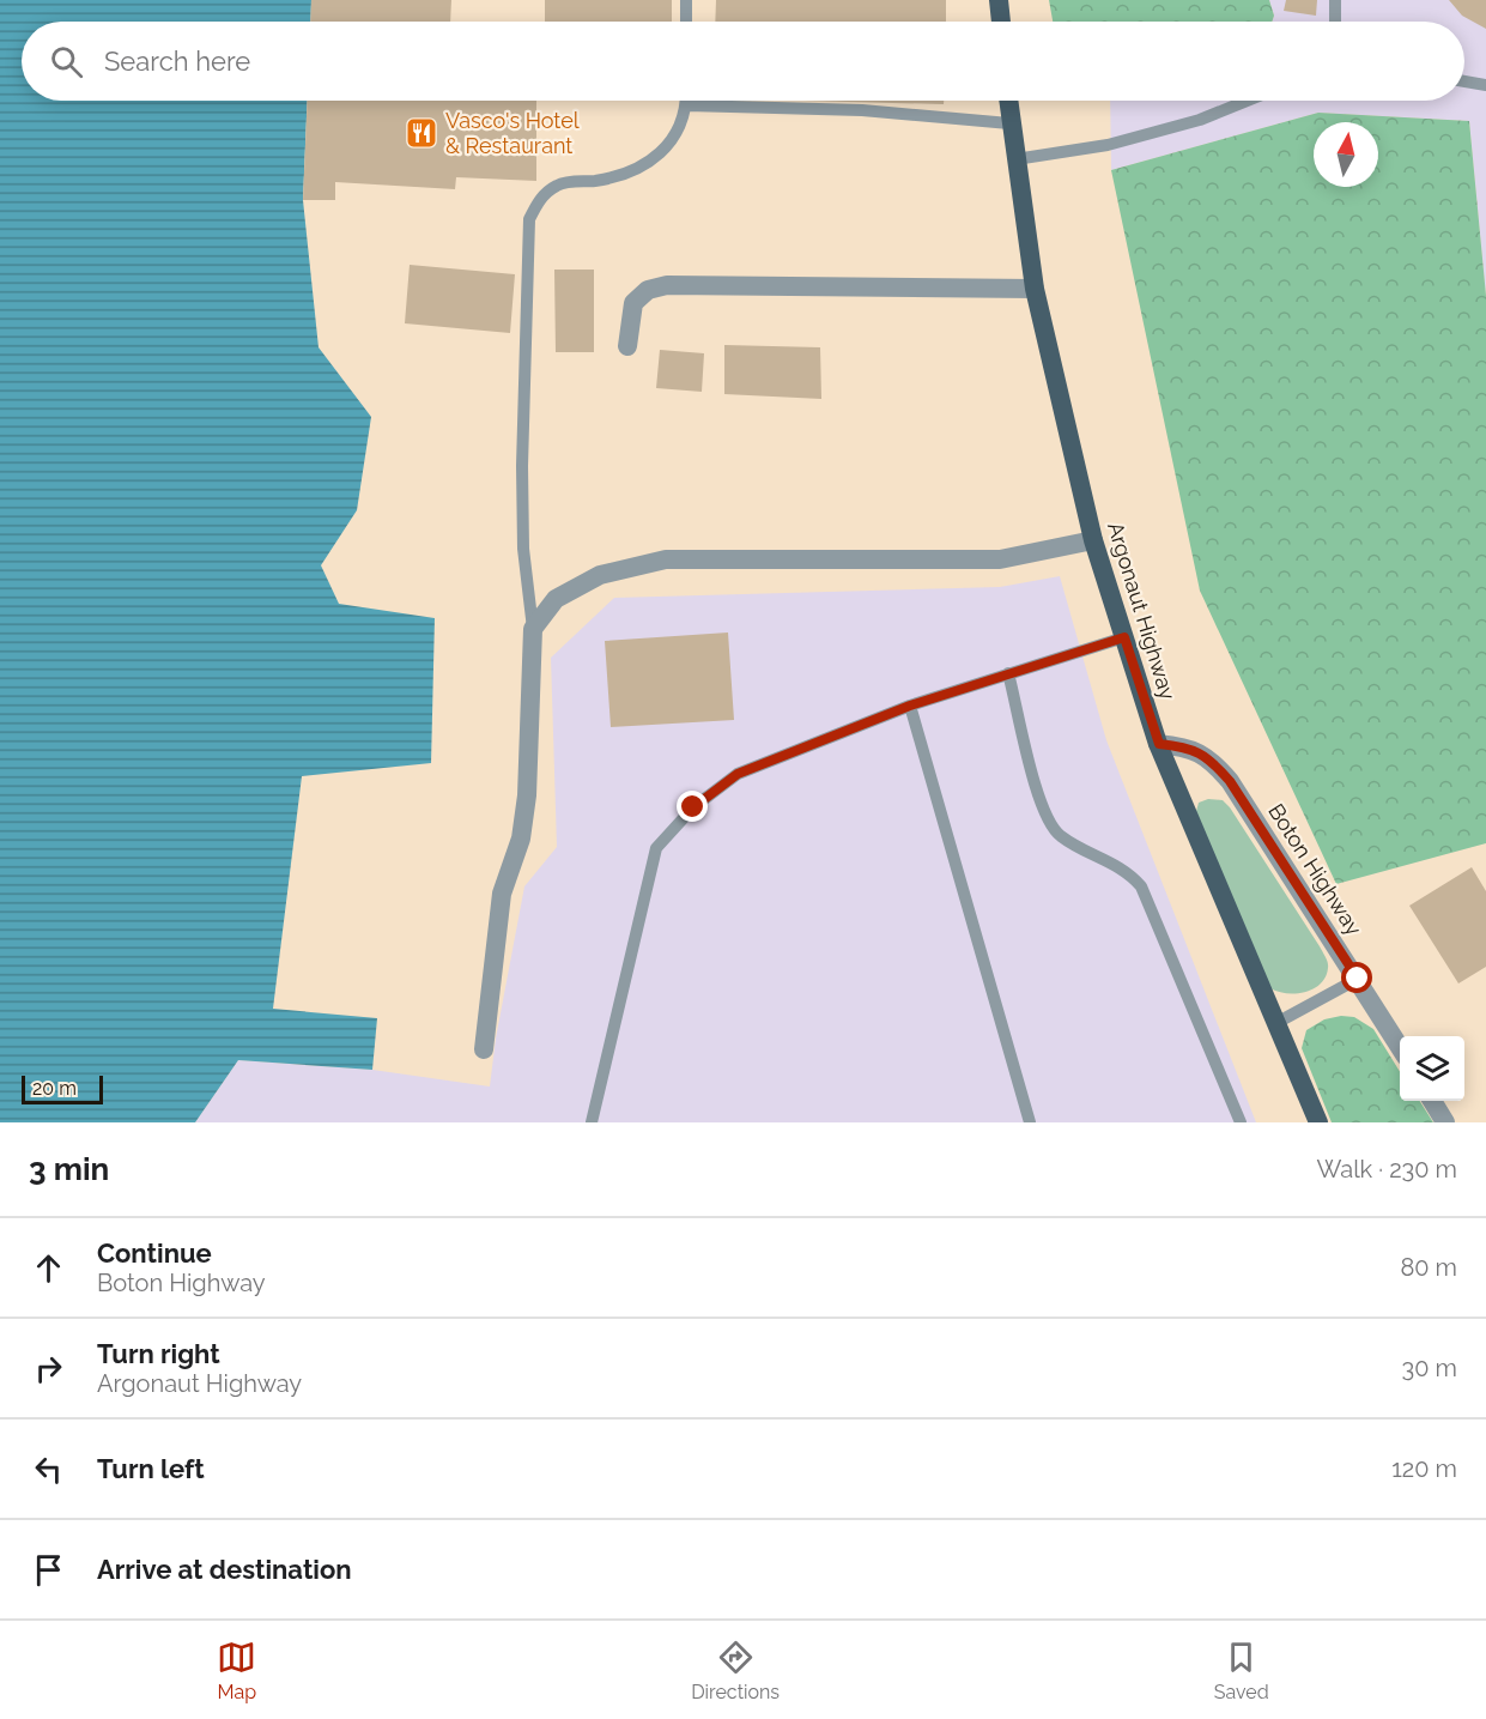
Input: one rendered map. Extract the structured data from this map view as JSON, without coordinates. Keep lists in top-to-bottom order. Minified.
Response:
{"streets":{"main road":["Argonaut Highway"],"street":["Boton Highway"]},"crossings":[["Argonaut Highway","Boton Highway"]],"places":{"restaurant":["Vasco's Hotel & Restaurant"]},"scale_bar":"20 m","north":"top","page":{"search":"Search here","scale":"20 m","heading":["3 min","Walk · 230 m"],"list":[["Continue","Boton Highway","80 m"],["Turn right","Argonaut Highway","30 m"],["Turn left","120 m"],"Arrive at destination"],"nav":["Map","Directions","Saved"]}}
